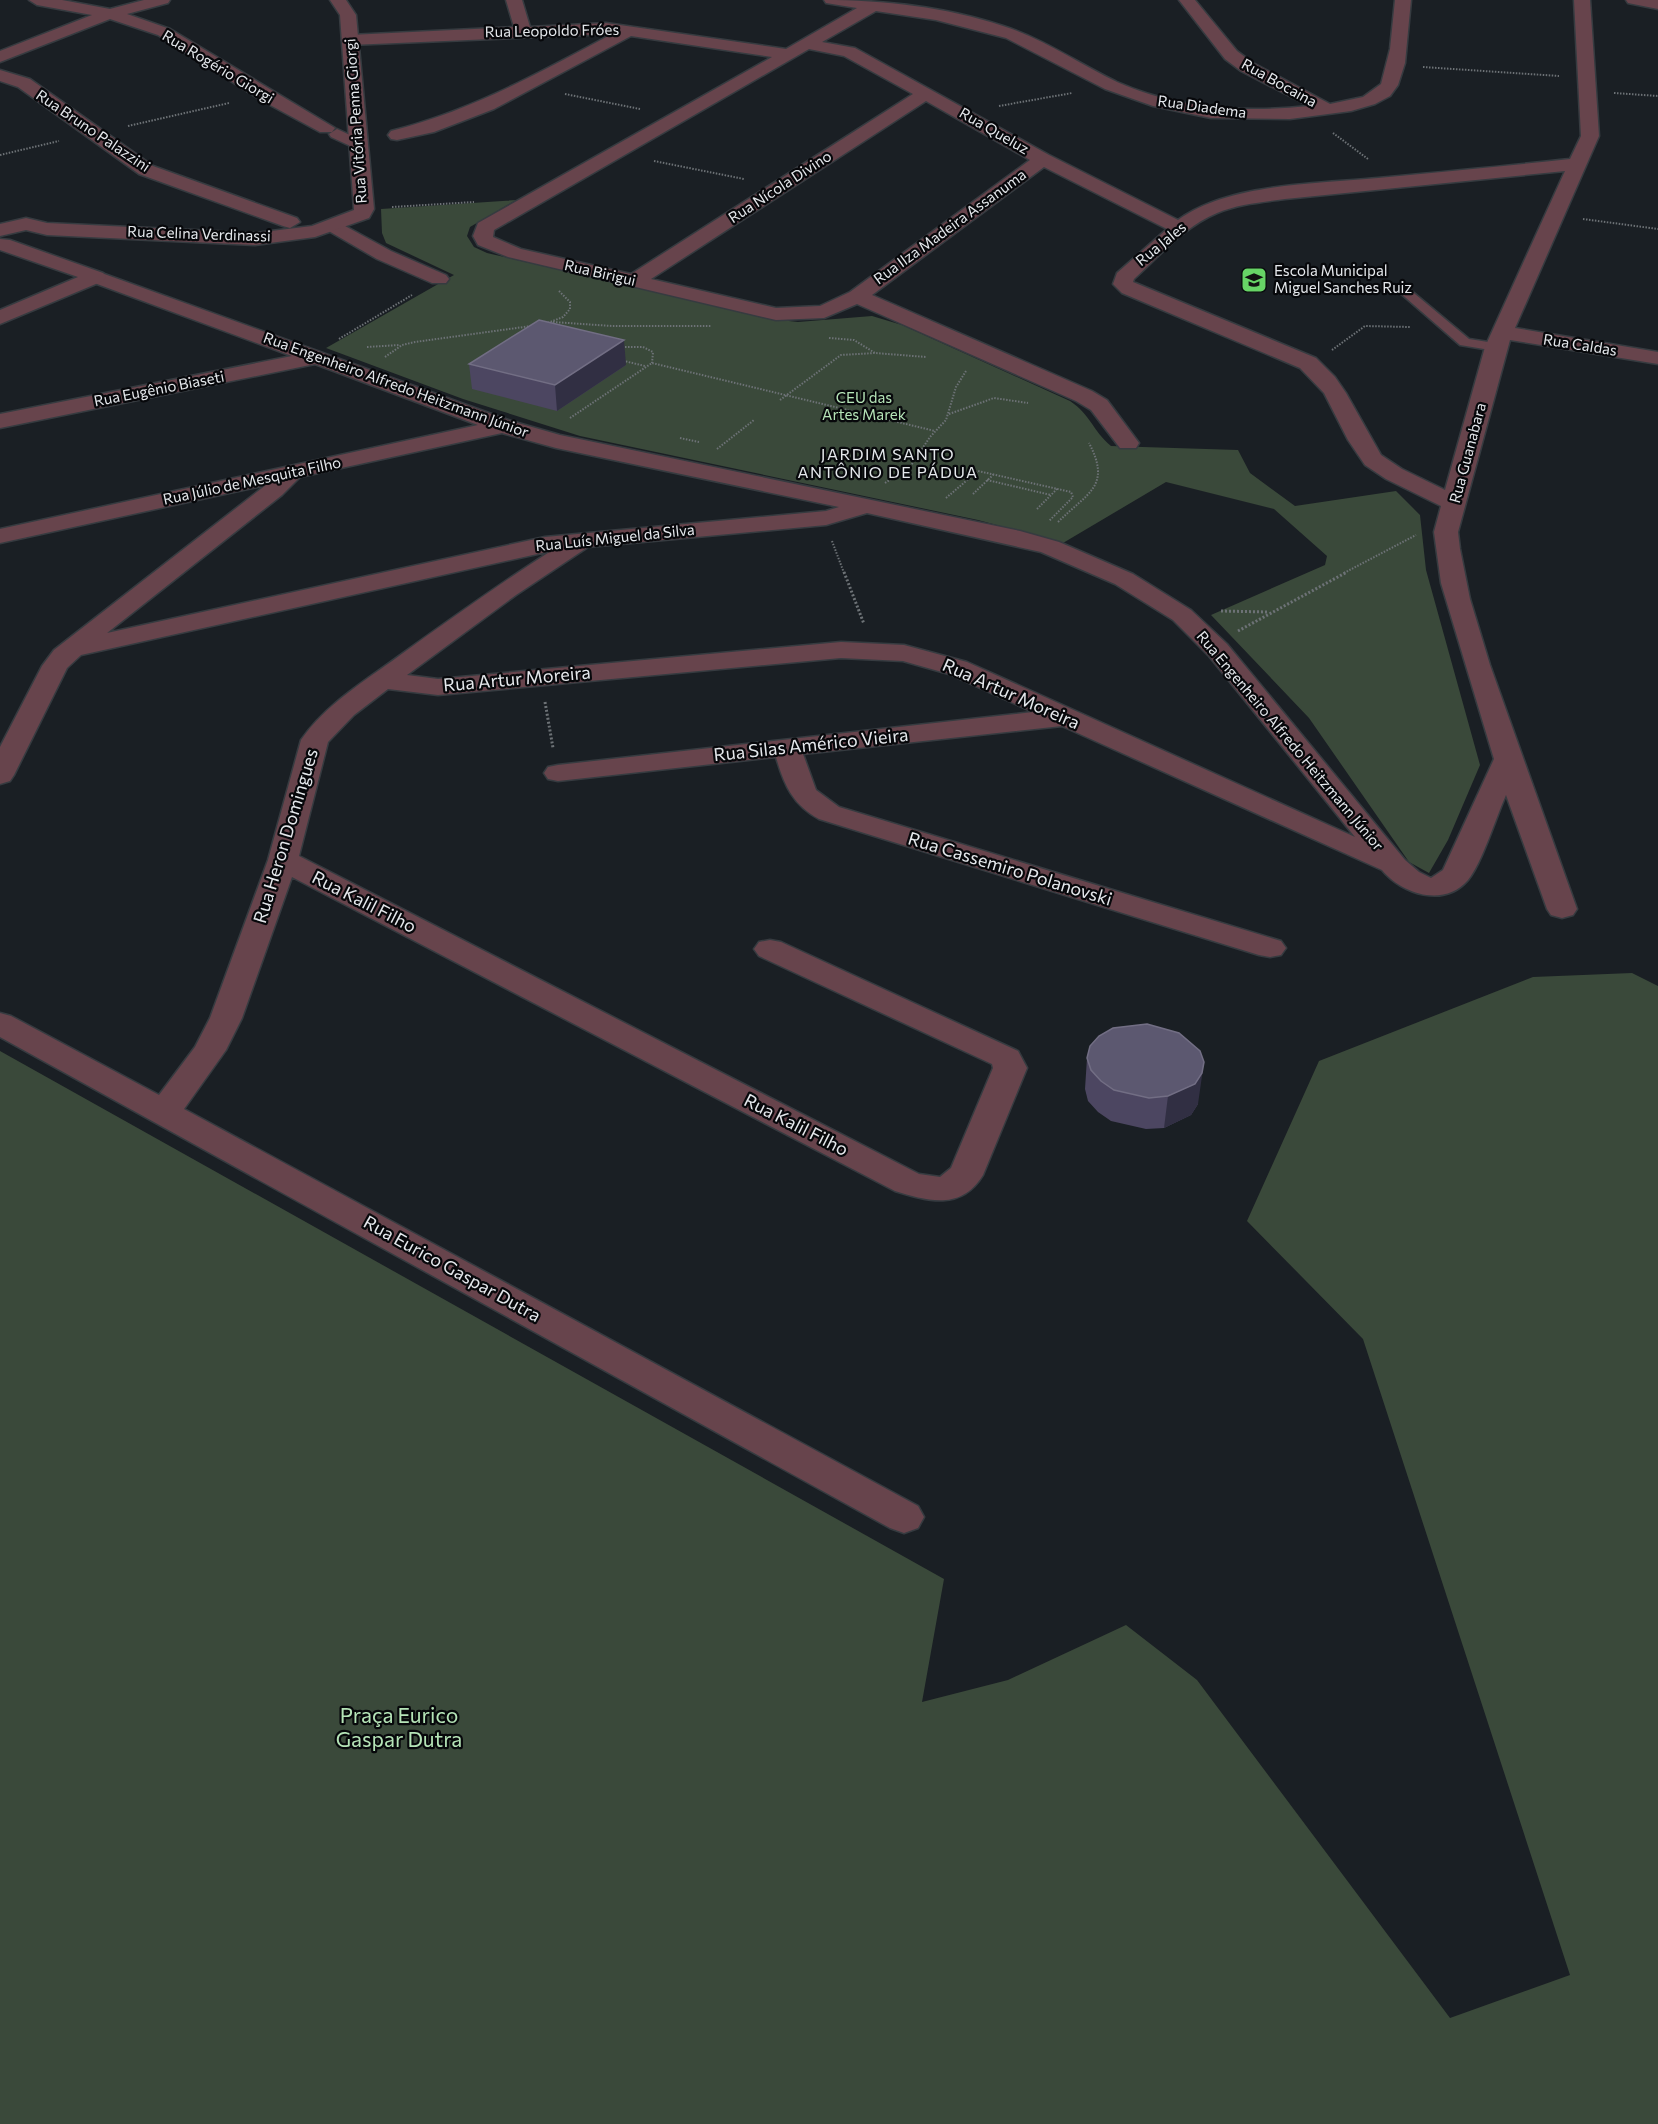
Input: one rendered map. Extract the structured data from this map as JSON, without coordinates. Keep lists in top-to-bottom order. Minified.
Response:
{"streets":{"street":["Rua Leopoldo Fróes","Rua Rogério Giorgi","Rua Bocaina","Rua Diadema","Rua Vitória Penna Giorgi","Rua Bruno Palazzini","Rua Queluz","Rua Nícola Divino","Rua Ilza Madeira Assanuma","Rua Celina Verdinassi","Rua Jales","Rua Birigui","Rua Caldas","Rua Engenheiro Alfredo Heitzmann Júnior","Rua Eugênio Biaseti","Rua Guanabara","Rua Júlio de Mesquita Filho","Rua Luís Miguel da Silva","Rua Artur Moreira","Rua Silas Américo Vieira","Rua Heron Domingues","Rua Cassemiro Polanovski","Rua Kalil Filho","Rua Eurico Gaspar Dutra"]},"crossings":[["Rua Leopoldo Fróes","Rua Vitória Penna Giorgi"],["Rua Leopoldo Fróes","Rua Birigui"],["Rua Rogério Giorgi","Rua Vitória Penna Giorgi"],["Rua Bocaina","Rua Diadema"],["Rua Diadema","Rua Birigui"],["Rua Vitória Penna Giorgi","Rua Celina Verdinassi"],["Rua Queluz","Rua Nícola Divino"],["Rua Queluz","Rua Ilza Madeira Assanuma"],["Rua Queluz","Rua Jales"],["Rua Queluz","Rua Birigui"],["Rua Nícola Divino","Rua Birigui"],["Rua Ilza Madeira Assanuma","Rua Birigui"],["Rua Celina Verdinassi","Rua Engenheiro Alfredo Heitzmann Júnior"],["Rua Jales","Rua Guanabara"],["Rua Caldas","Rua Guanabara"],["Rua Engenheiro Alfredo Heitzmann Júnior","Rua Eugênio Biaseti"],["Rua Engenheiro Alfredo Heitzmann Júnior","Rua Guanabara"],["Rua Engenheiro Alfredo Heitzmann Júnior","Rua Júlio de Mesquita Filho"],["Rua Engenheiro Alfredo Heitzmann Júnior","Rua Luís Miguel da Silva"],["Rua Engenheiro Alfredo Heitzmann Júnior","Rua Artur Moreira"],["Rua Luís Miguel da Silva","Rua Heron Domingues"],["Rua Artur Moreira","Rua Silas Américo Vieira"],["Rua Artur Moreira","Rua Heron Domingues"],["Rua Silas Américo Vieira","Rua Cassemiro Polanovski"],["Rua Heron Domingues","Rua Kalil Filho"],["Rua Heron Domingues","Rua Eurico Gaspar Dutra"]],"districts":["JARDIM SANTO ANTÔNIO DE PÁDUA"],"parks":["CEU das Artes Marek","Praça Eurico Gaspar Dutra"],"places":{"school or university":["Escola Municipal Miguel Sanches Ruiz"]}}
